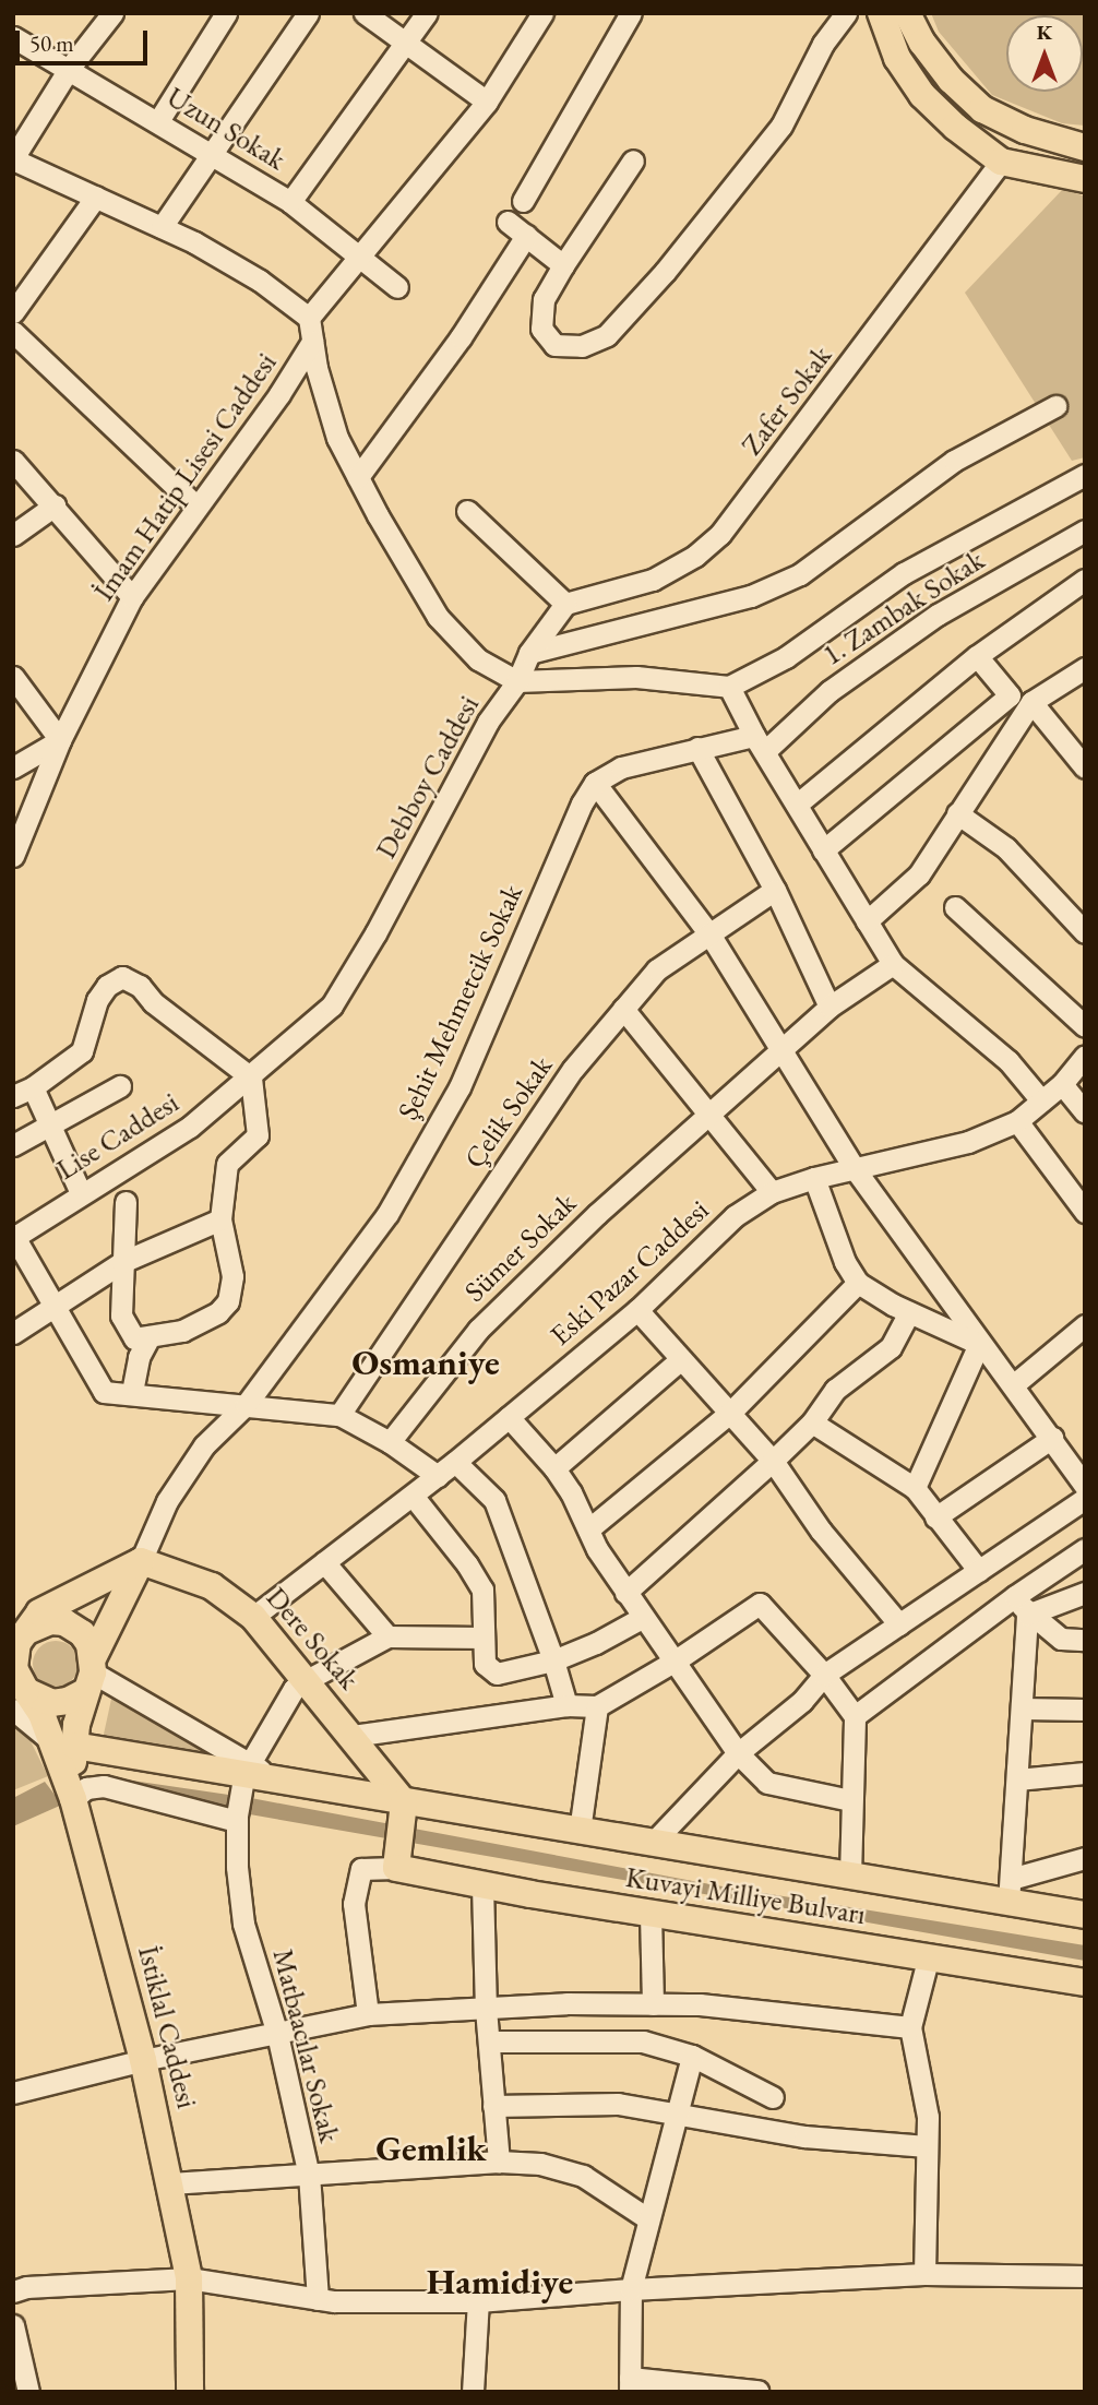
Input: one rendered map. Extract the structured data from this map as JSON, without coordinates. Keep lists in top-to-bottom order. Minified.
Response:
{"streets":{"main road":["Dere Sokak","Kuvayi Milliye Bulvarı","İstiklal Caddesi"],"street":["Uzun Sokak","Zafer Sokak","İmam Hatip Lisesi Caddesi","1. Zambak Sokak","Debboy Caddesi","Şehit Mehmetcik Sokak","Çelik Sokak","Lise Caddesi","Sümer Sokak","Eski Pazar Caddesi","Matbaacılar Sokak"]},"crossings":[["Zafer Sokak","Debboy Caddesi"],["Debboy Caddesi","Lise Caddesi"],["Şehit Mehmetcik Sokak","Dere Sokak"],["Eski Pazar Caddesi","Dere Sokak"],["Dere Sokak","Kuvayi Milliye Bulvarı"],["Kuvayi Milliye Bulvarı","İstiklal Caddesi"],["Kuvayi Milliye Bulvarı","Matbaacılar Sokak"]],"districts":["Osmaniye","Gemlik","Hamidiye"],"scale_bar":"50 m","north":"top"}
